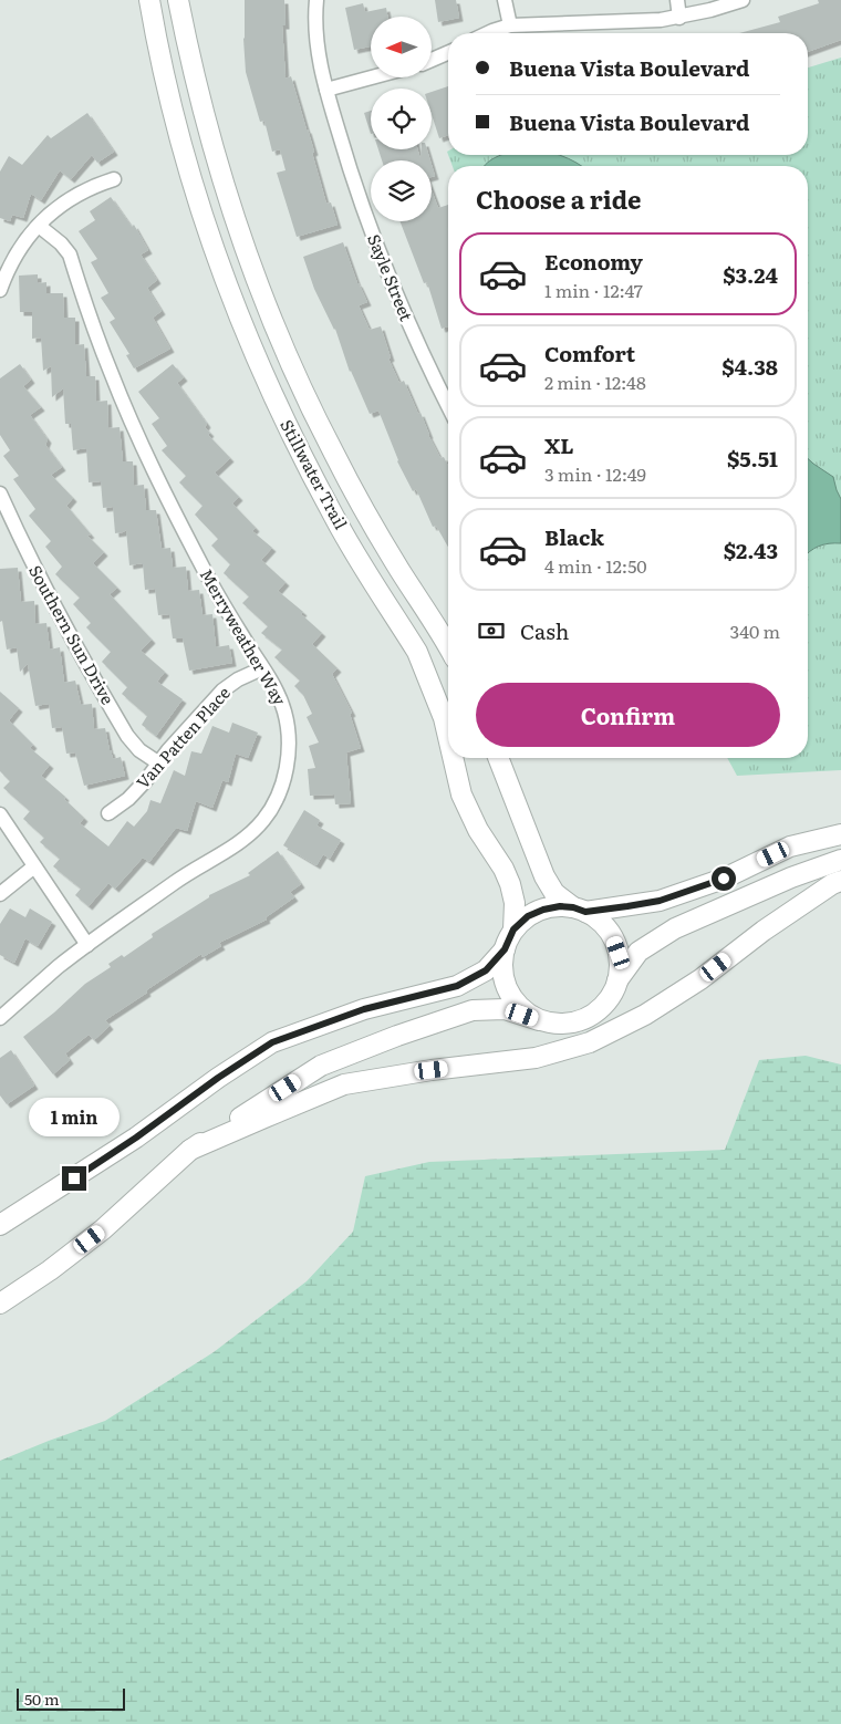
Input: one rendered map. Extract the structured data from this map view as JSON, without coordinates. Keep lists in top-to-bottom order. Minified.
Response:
{"streets":{"main road":["Stillwater Trail"],"street":["Sayle Street","Southern Sun Drive","Merryweather Way","Van Patten Place"]},"crossings":[["Southern Sun Drive","Van Patten Place"],["Merryweather Way","Van Patten Place"]],"scale_bar":"50 m","north":"left","page":{"banner":["Buena Vista Boulevard","Buena Vista Boulevard"],"heading":"Choose a ride","list":[{"name":"Economy","note":"1 min · 12:47","value":"$3.24"},{"name":"Comfort","note":"2 min · 12:48","value":"$4.38"},{"name":"XL","note":"3 min · 12:49","value":"$5.51"},{"name":"Black","note":"4 min · 12:50","value":"$2.43"}],"pay":["Cash","340 m"],"buttons":"Confirm","bubble":"1 min","scale":"50 m"}}
